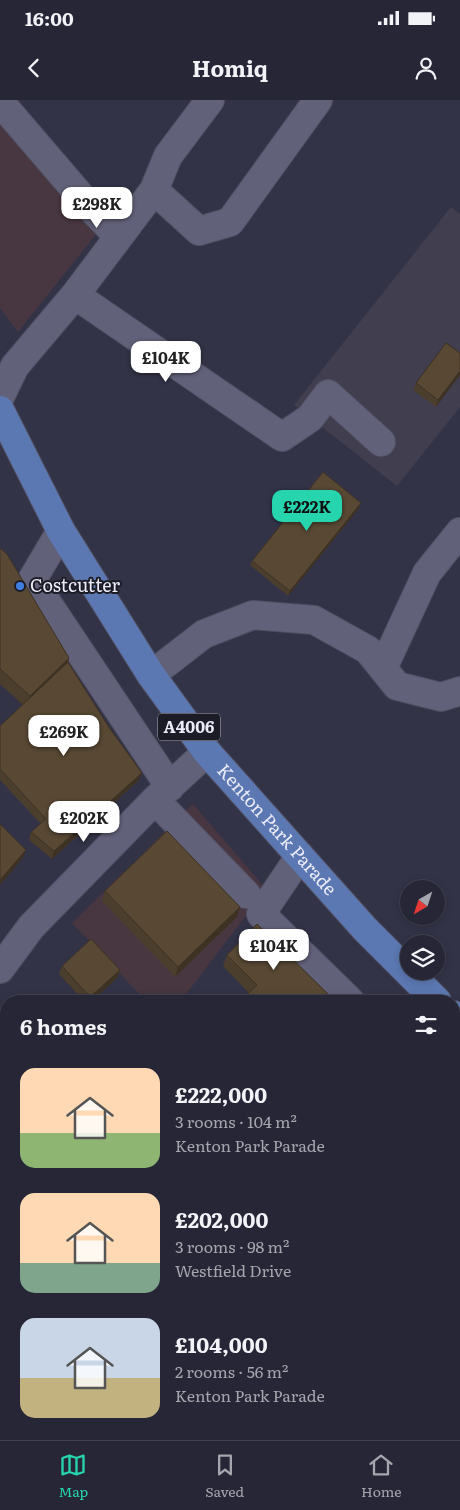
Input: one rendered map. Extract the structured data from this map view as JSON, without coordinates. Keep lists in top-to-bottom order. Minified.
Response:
{"streets":{"main road":["A4006","Kenton Park Parade"]},"places":["Costcutter"],"north":"bottom left","page":{"status":"16:00","header":"Homiq","price":["£298K","£104K","£222K","£269K","£202K","£104K"],"heading":"6 homes","list":[{"name":"£222,000","note":"3 rooms · 104 m² · Kenton Park Parade"},{"name":"£202,000","note":"3 rooms · 98 m² · Westfield Drive"},{"name":"£104,000","note":"2 rooms · 56 m² · Kenton Park Parade"}],"tabs":["Map","Saved","Home"]}}
